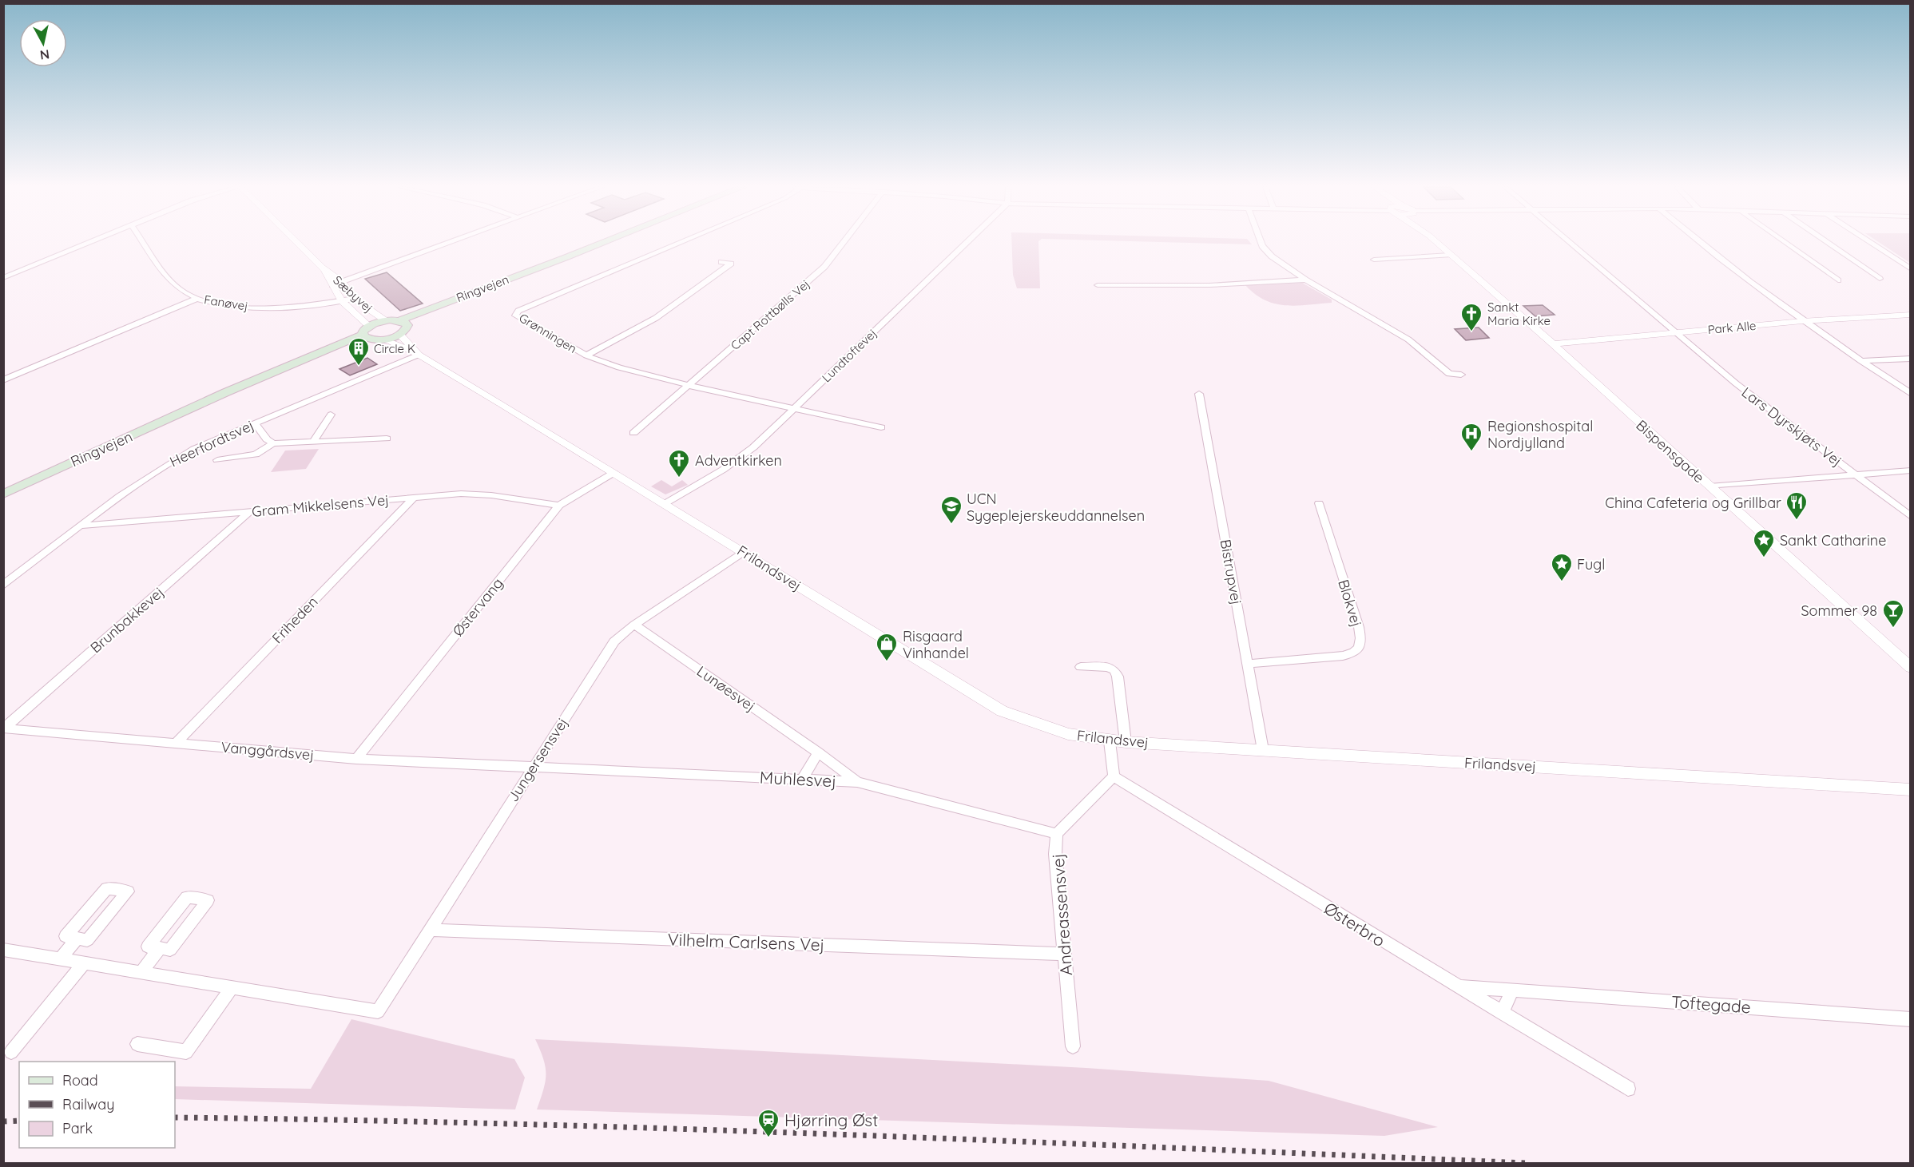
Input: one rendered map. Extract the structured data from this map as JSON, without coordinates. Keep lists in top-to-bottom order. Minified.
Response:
{"streets":{"main road":["Ringvejen"],"street":["Sæbyvej","Fanøvej","Capt Rottbølls Vej","Park Alle","Grønningen","Lundtoftevej","Lars Dyrskjøts Vej","Heerfordtsvej","Bispensgade","Gram Mikkelsens Vej","Frilandsvej","Bistrupvej","Blokvej","Østervang","Brunbakkevej","Friheden","Lunøesvej","Vanggårdsvej","Jungersensvej","Muhlesvej","Andreassensvej","Østerbro","Vilhelm Carlsens Vej","Toftegade"]},"crossings":[["Sæbyvej","Fanøvej"],["Capt Rottbølls Vej","Grønningen"],["Park Alle","Lars Dyrskjøts Vej"],["Park Alle","Bispensgade"],["Grønningen","Lundtoftevej"],["Lundtoftevej","Frilandsvej"],["Heerfordtsvej","Gram Mikkelsens Vej"],["Heerfordtsvej","Frilandsvej"],["Gram Mikkelsens Vej","Østervang"],["Gram Mikkelsens Vej","Brunbakkevej"],["Gram Mikkelsens Vej","Friheden"],["Frilandsvej","Bistrupvej"],["Frilandsvej","Østervang"],["Frilandsvej","Jungersensvej"],["Bistrupvej","Blokvej"],["Østervang","Vanggårdsvej"],["Brunbakkevej","Vanggårdsvej"],["Friheden","Vanggårdsvej"],["Lunøesvej","Jungersensvej"],["Lunøesvej","Muhlesvej"],["Vanggårdsvej","Jungersensvej"],["Vanggårdsvej","Muhlesvej"],["Jungersensvej","Muhlesvej"],["Jungersensvej","Vilhelm Carlsens Vej"],["Muhlesvej","Andreassensvej"],["Andreassensvej","Østerbro"],["Andreassensvej","Vilhelm Carlsens Vej"],["Østerbro","Toftegade"]],"places":{"church":["Sankt Maria Kirke","Adventkirken"],"building":["Circle K"],"hospital":["Regionshospital Nordjylland"],"restaurant":["China Cafeteria og Grillbar"],"school or university":["UCN Sygeplejerskeuddannelsen"],"place":["Sankt Catharine","Fugl"],"bar":["Sommer 98"],"shop":["Risgaard Vinhandel"],"station":["Hjørring Øst"]},"legend":["Road","Railway","Park"],"north":"bottom"}
